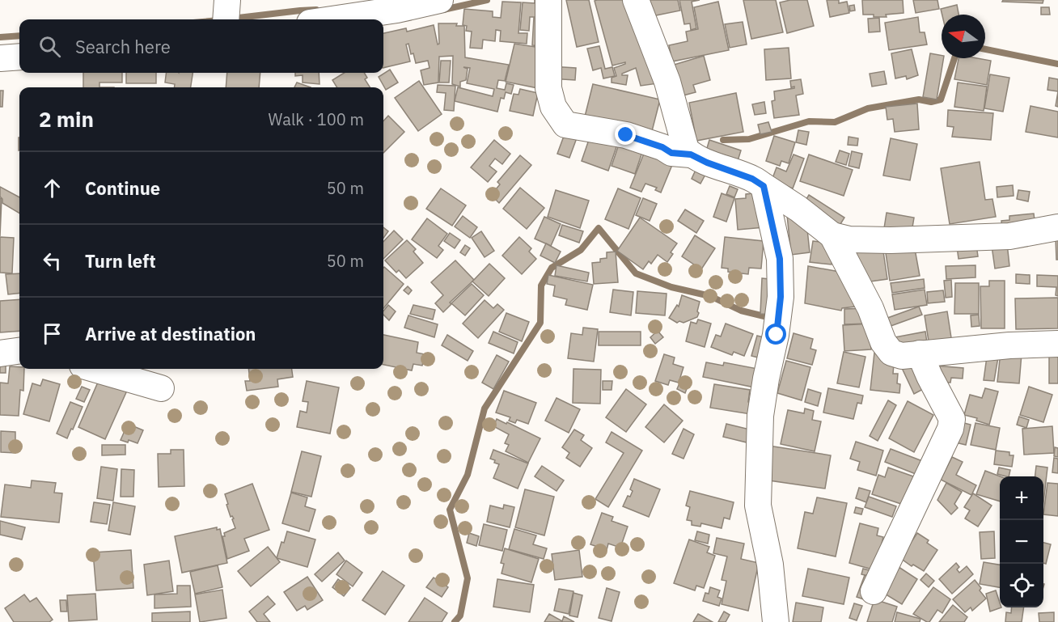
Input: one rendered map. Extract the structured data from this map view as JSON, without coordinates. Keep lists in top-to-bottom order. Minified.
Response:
{"north":"left","page":{"search":"Search here","heading":["2 min","Walk · 100 m"],"list":[["Continue","50 m"],["Turn left","50 m"],"Arrive at destination"],"map_buttons":["+","−"]}}
